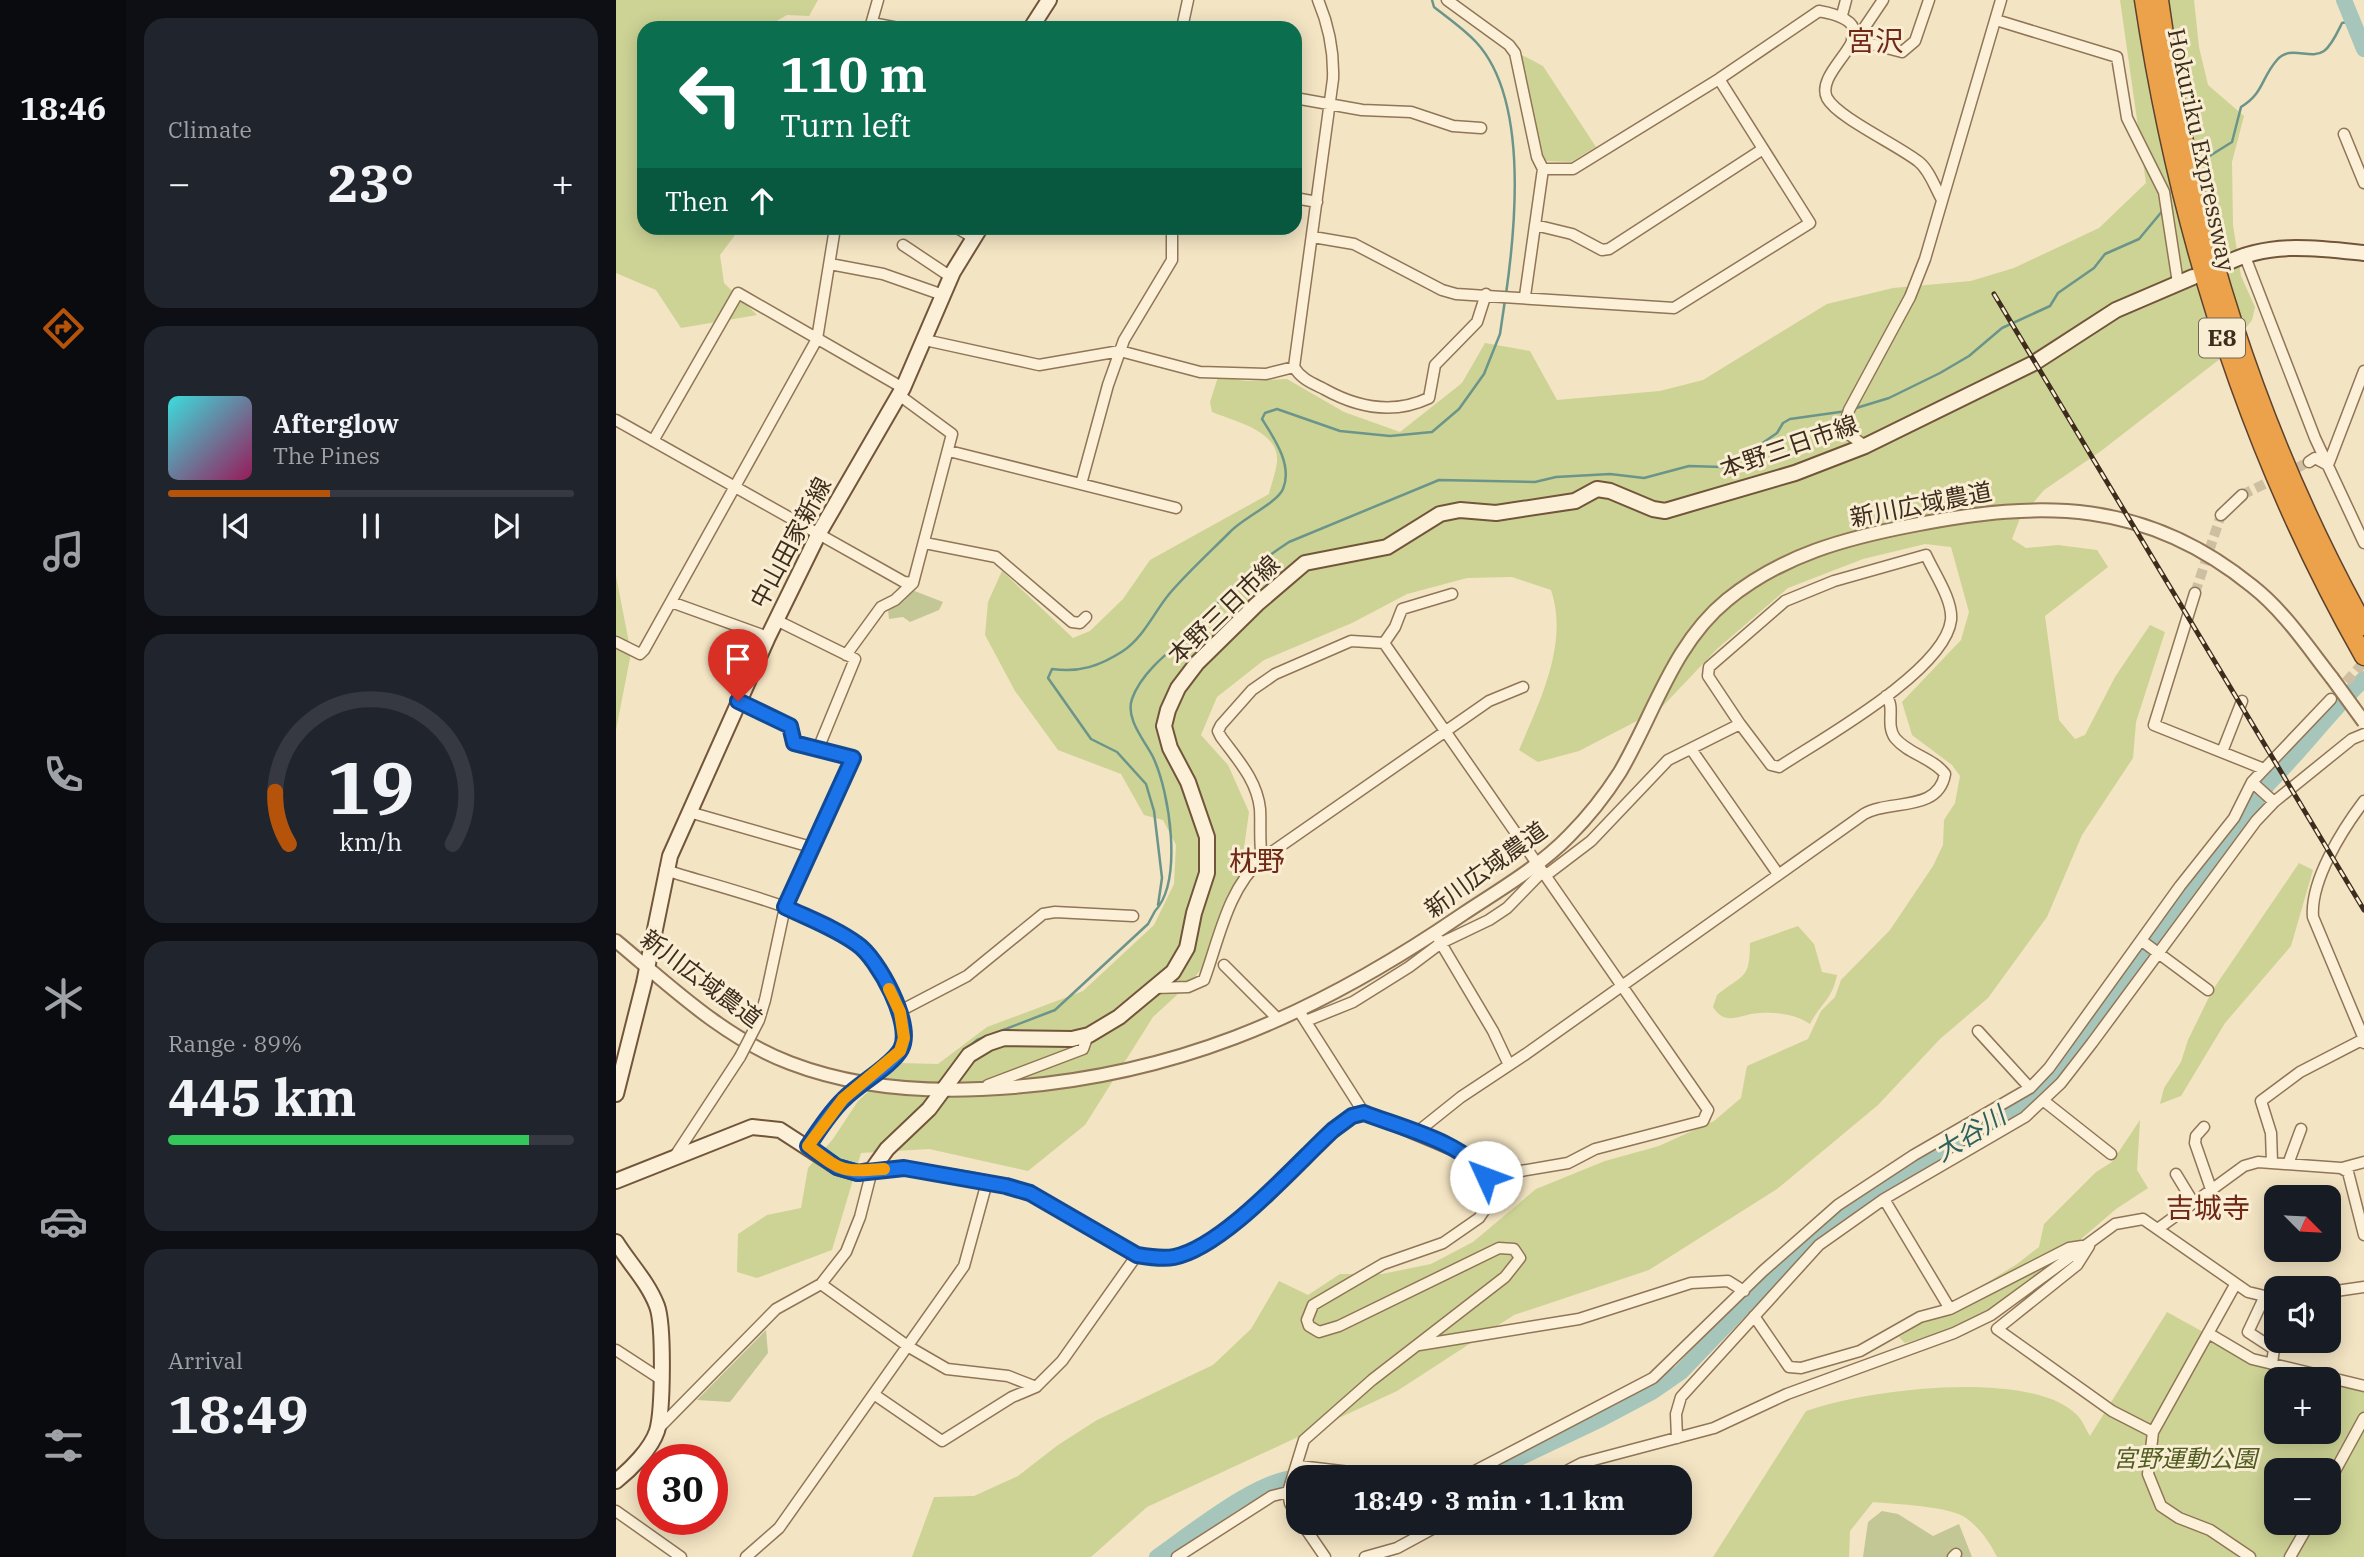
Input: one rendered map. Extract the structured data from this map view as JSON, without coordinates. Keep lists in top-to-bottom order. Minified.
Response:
{"streets":{"highway":["Hokuriku Expressway","E8"],"main road":["本野三日市線","中山田家新線"],"street":["新川広域農道"]},"crossings":[["本野三日市線","新川広域農道"],["新川広域農道","中山田家新線"]],"districts":["宮沢","枕野","吉城寺"],"water":["大谷川"],"parks":["宮野運動公園"],"north":"bottom right","page":{"tabs":"18:46","tile":["Climate",["Range · 89%","445 km"],["Arrival","18:49"]],"turn":["110 m","Turn left"],"heat":["−","23°","+"],"then":"Then","song":["Afterglow","The Pines"],"map_buttons":["+","−"],"limit":"30","trip":"18:49 · 3 min · 1.1 km","gauge":["19","km/h"]}}
